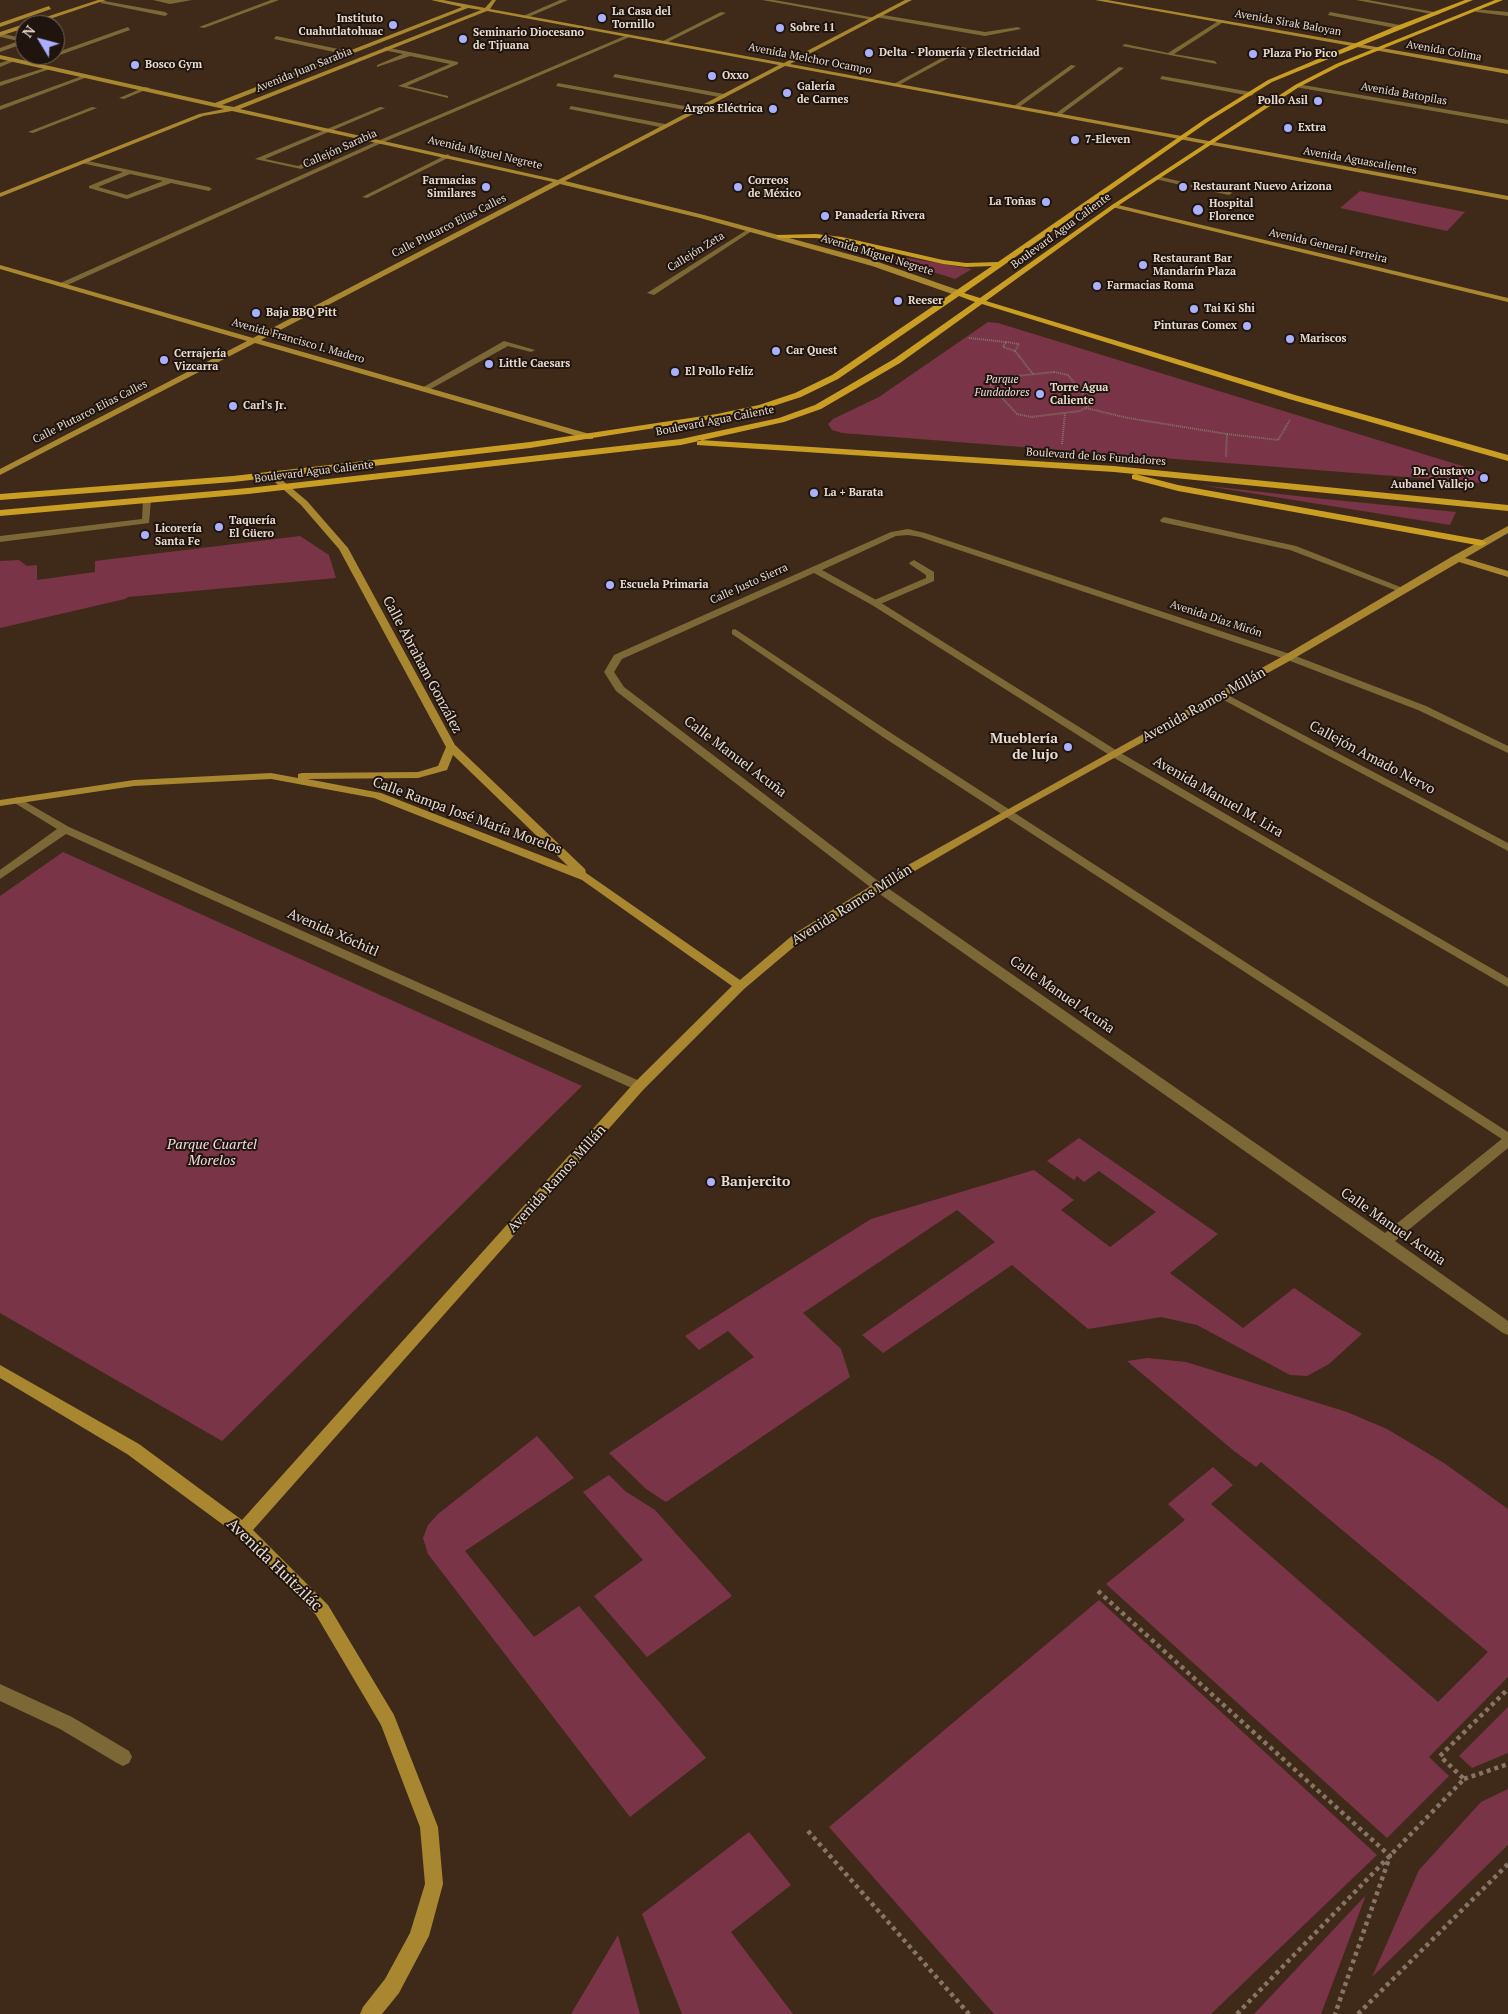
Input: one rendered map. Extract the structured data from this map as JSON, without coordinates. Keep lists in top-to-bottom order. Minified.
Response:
{"streets":{"main road":["Boulevard Agua Caliente","Boulevard de los Fundadores"],"street":["Avenida Sirak Baloyan","Avenida Colima","Avenida Melchor Ocampo","Avenida Juan Sarabia","Avenida Batopilas","Callejón Sarabia","Avenida Miguel Negrete","Avenida Aguascalientes","Calle Plutarco Elias Calles","Avenida General Ferreira","Callejón Zeta","Avenida Francisco I. Madero","Calle Justo Sierra","Avenida Díaz Mirón","Calle Abraham González","Avenida Ramos Millán","Calle Manuel Acuña","Callejón Amado Nervo","Avenida Manuel M. Lira","Calle Rampa José María Morelos","Avenida Xóchitl","Avenida Huitzilác"]},"crossings":[["Avenida Sirak Baloyan","Avenida Colima"],["Avenida Sirak Baloyan","Boulevard Agua Caliente"],["Avenida Colima","Boulevard Agua Caliente"],["Avenida Melchor Ocampo","Avenida Juan Sarabia"],["Avenida Melchor Ocampo","Callejón Sarabia"],["Avenida Melchor Ocampo","Avenida Aguascalientes"],["Avenida Melchor Ocampo","Calle Plutarco Elias Calles"],["Avenida Melchor Ocampo","Boulevard Agua Caliente"],["Avenida Juan Sarabia","Avenida Miguel Negrete"],["Avenida Batopilas","Boulevard Agua Caliente"],["Callejón Sarabia","Avenida Miguel Negrete"],["Callejón Sarabia","Avenida Francisco I. Madero"],["Avenida Miguel Negrete","Calle Plutarco Elias Calles"],["Avenida Miguel Negrete","Boulevard Agua Caliente"],["Avenida Miguel Negrete","Callejón Zeta"],["Avenida Aguascalientes","Boulevard Agua Caliente"],["Calle Plutarco Elias Calles","Avenida Francisco I. Madero"],["Boulevard Agua Caliente","Avenida General Ferreira"],["Boulevard Agua Caliente","Avenida Francisco I. Madero"],["Boulevard Agua Caliente","Boulevard de los Fundadores"],["Boulevard Agua Caliente","Calle Abraham González"],["Calle Justo Sierra","Avenida Díaz Mirón"],["Calle Justo Sierra","Calle Manuel Acuña"],["Calle Justo Sierra","Avenida Manuel M. Lira"],["Avenida Díaz Mirón","Avenida Ramos Millán"],["Calle Abraham González","Calle Rampa José María Morelos"],["Avenida Ramos Millán","Calle Manuel Acuña"],["Avenida Ramos Millán","Callejón Amado Nervo"],["Avenida Ramos Millán","Avenida Manuel M. Lira"],["Avenida Ramos Millán","Calle Rampa José María Morelos"],["Avenida Ramos Millán","Avenida Xóchitl"],["Avenida Ramos Millán","Avenida Huitzilác"],["Calle Rampa José María Morelos","Avenida Xóchitl"]],"parks":["Parque Fundadores","Parque Cuartel Morelos"],"places":["La Casa del Tornillo","Instituto Cuahutlatohuac","Sobre 11","Seminario Diocesano de Tijuana","Delta - Plomería y Electricidad","Plaza Pio Pico","Bosco Gym","Oxxo","Galería de Carnes","Pollo Asil","Argos Eléctrica","Extra","7-Eleven","Farmacias Similares","Correos de México","Restaurant Nuevo Arizona","La Toñas","Hospital Florence","Panadería Rivera","Restaurant Bar Mandarín Plaza","Farmacias Roma","Reeser","Tai Ki Shi","Baja BBQ Pitt","Pinturas Comex","Mariscos","Car Quest","Cerrajería Vizcarra","Little Caesars","El Pollo Felíz","Torre Agua Caliente","Carl's Jr.","Dr. Gustavo Aubanel Vallejo","La + Barata","Taquería El Güero","Licorería Santa Fe","Escuela Primaria","Mueblería de lujo","Banjercito"],"north":"top left"}
